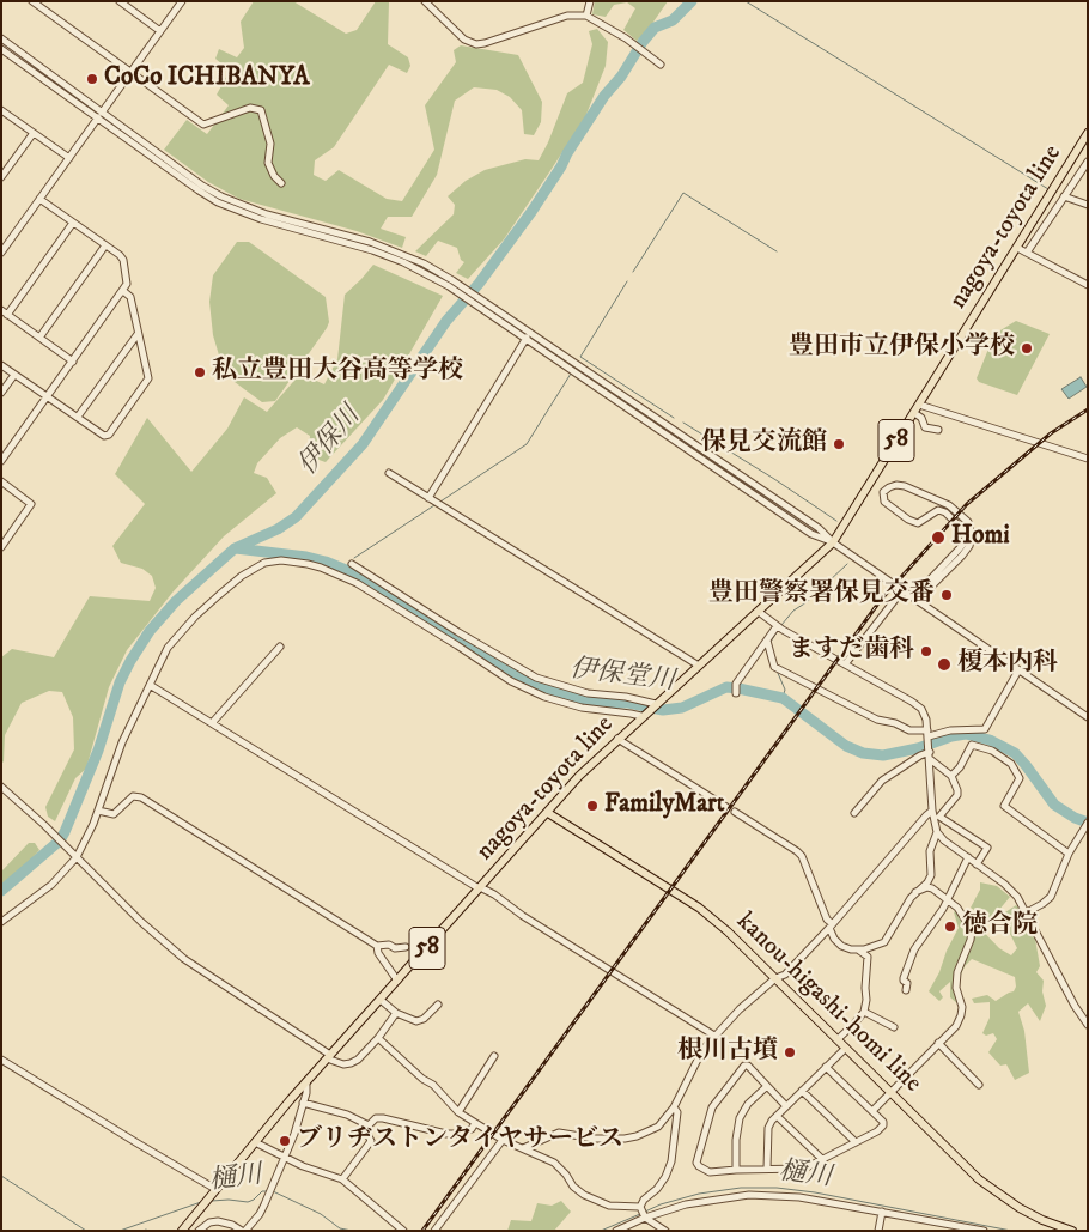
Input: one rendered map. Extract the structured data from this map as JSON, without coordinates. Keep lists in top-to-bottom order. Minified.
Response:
{"streets":{"main road":["nagoya-toyota line","58","kanou-higashi-homi line"]},"crossings":[["nagoya-toyota line","kanou-higashi-homi line"]],"water":["伊保川","伊保堂川","樋川"],"places":["CoCo ICHIBANYA","豊田市立伊保小学校","私立豊田大谷高等学校","保見交流館","Homi","豊田警察署保見交番","ますだ歯科","榎本内科","FamilyMart","徳合院","根川古墳","ブリヂストンタイヤサービス"]}
